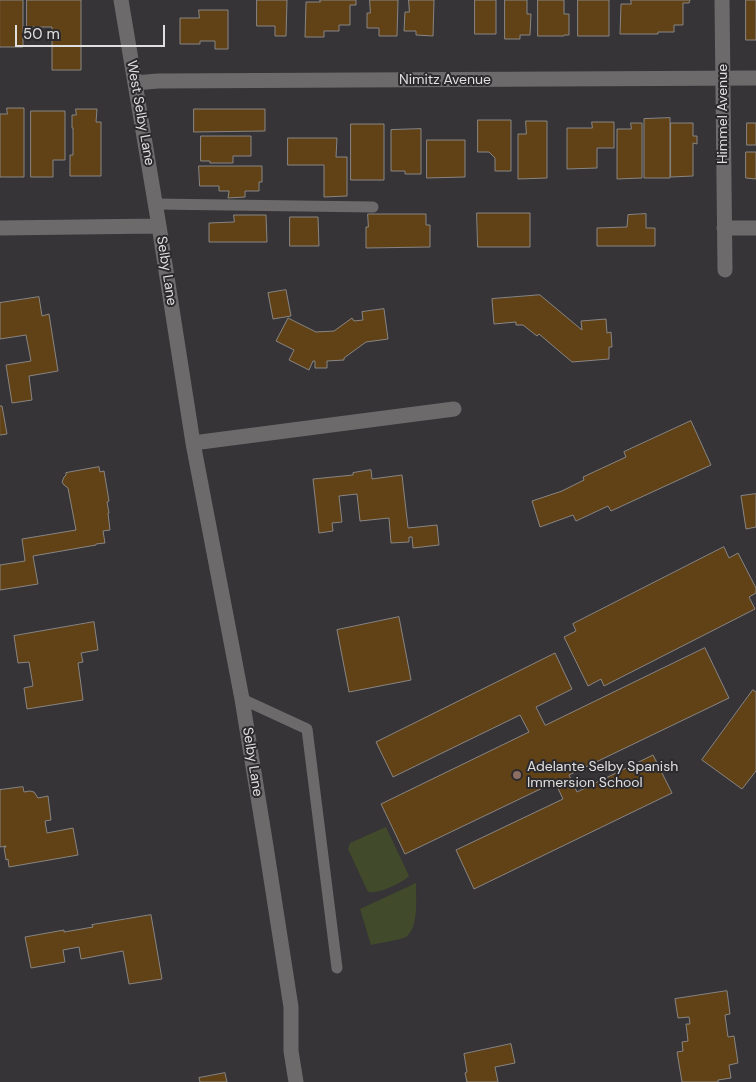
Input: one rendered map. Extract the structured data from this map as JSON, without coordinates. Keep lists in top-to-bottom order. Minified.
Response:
{"streets":{"street":["Nimitz Avenue","West Selby Lane","Himmel Avenue","Selby Lane"]},"crossings":[["Nimitz Avenue","West Selby Lane"],["Nimitz Avenue","Himmel Avenue"],["West Selby Lane","Selby Lane"]],"places":["Adelante Selby Spanish Immersion School"],"scale_bar":"50 m"}
